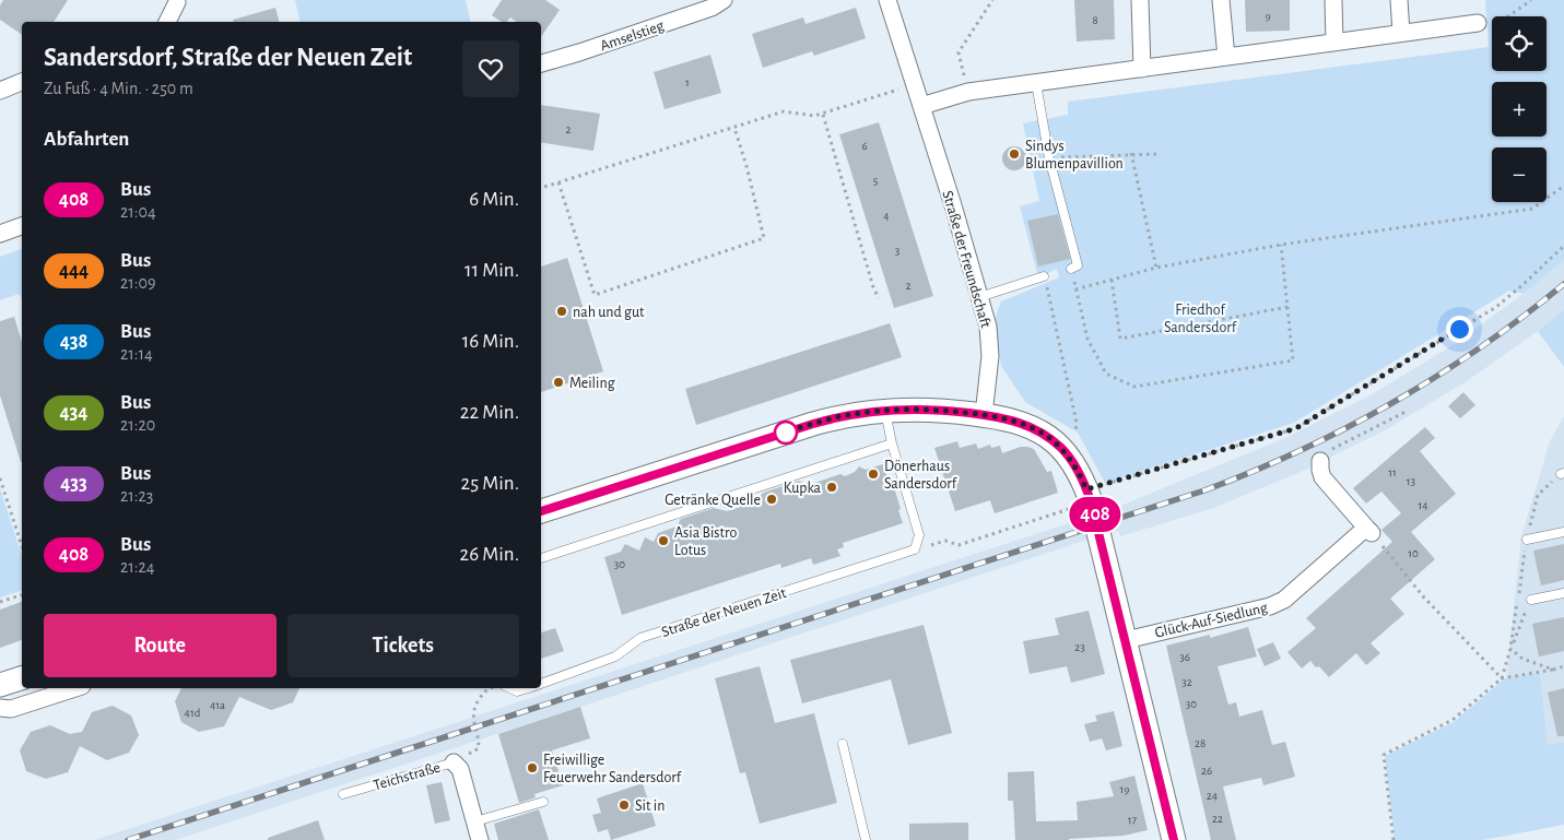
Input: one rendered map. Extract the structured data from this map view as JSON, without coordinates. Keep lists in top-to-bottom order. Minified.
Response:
{"streets":{"street":["Amselstieg","Straße der Freundschaft","Glück-Auf-Siedlung","Teichstraße"],"lane":["Straße der Neuen Zeit"]},"parks":["Friedhof Sandersdorf"],"places":["Sindys Blumenpavillion","nah und gut","Meiling","Dönerhaus Sandersdorf","Kupka","Getränke Quelle","Asia Bistro Lotus","Freiwillige Feuerwehr Sandersdorf","Sit in"],"lines":["bus line 408"],"house_numbers":["9","8","1","2","6","5","4","3","2","11","13","14","10","30","23","36","32","30","41a","41d","28","26","19","24","22","17"],"page":{"on_map":"408","map_buttons":["+","−"],"heading":[["Sandersdorf, Straße der Neuen Zeit","Zu Fuß · 4 Min. · 250 m"],"Abfahrten"],"list":[{"mark":"408","name":"Bus","note":"21:04","value":"6 Min."},{"mark":"444","name":"Bus","note":"21:09","value":"11 Min."},{"mark":"438","name":"Bus","note":"21:14","value":"16 Min."},{"mark":"434","name":"Bus","note":"21:20","value":"22 Min."},{"mark":"433","name":"Bus","note":"21:23","value":"25 Min."},{"mark":"408","name":"Bus","note":"21:24","value":"26 Min."}],"buttons":["Route","Tickets"]}}
